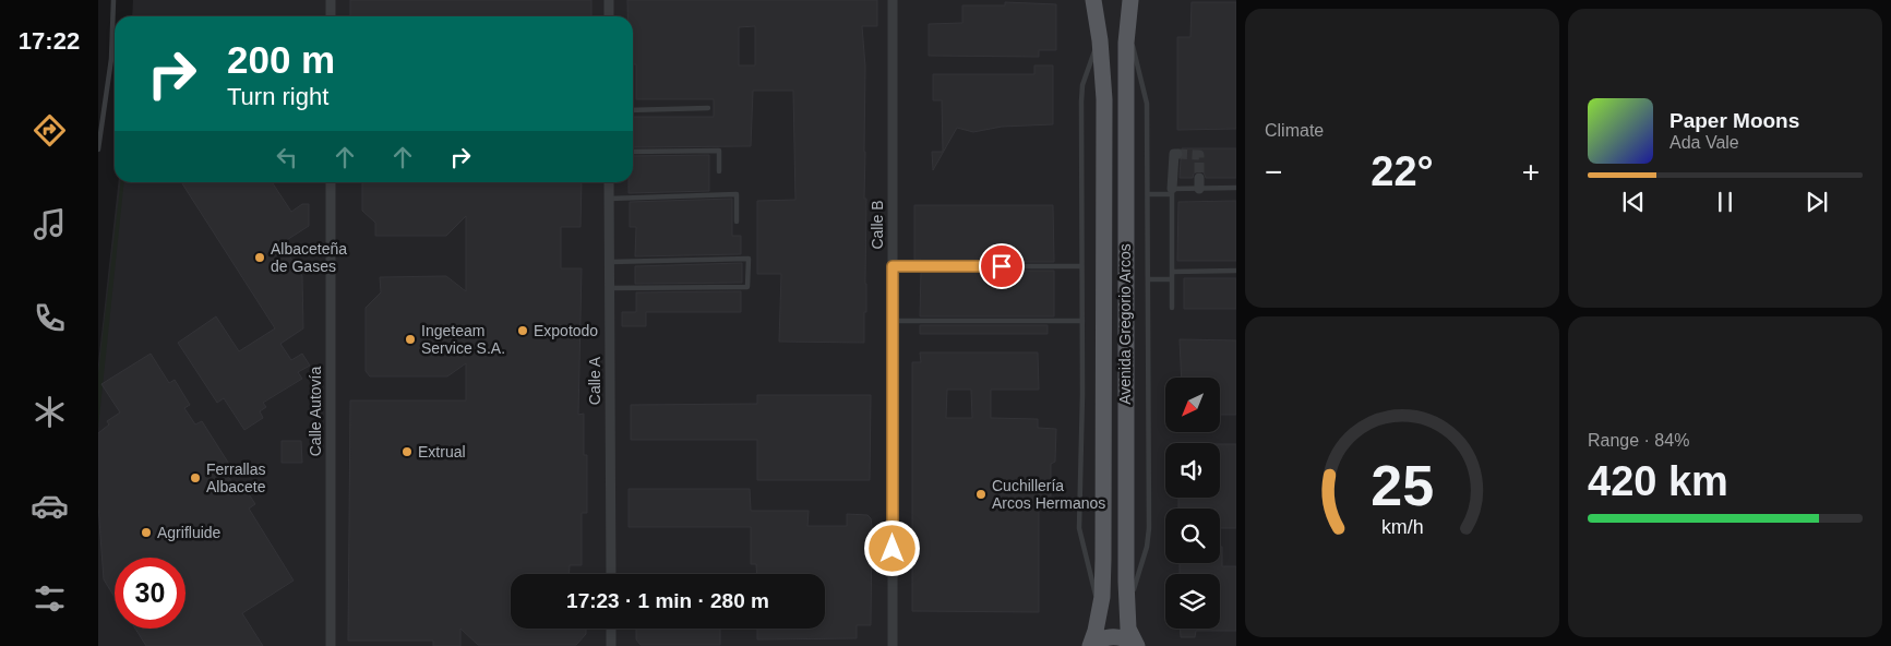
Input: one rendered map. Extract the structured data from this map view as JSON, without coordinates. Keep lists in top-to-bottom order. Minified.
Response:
{"streets":{"main road":["Avenida Gregorio Arcos"],"street":["Calle B","Calle A","Calle Autovía"]},"places":["Albaceteña de Gases","Expotodo","Ingeteam Service S.A.","Extrual","Ferrallas Albacete","Cuchillería Arcos Hermanos","Agrifluide"],"north":"bottom left","page":{"tabs":"17:22","tile":["Climate",["Range · 84%","420 km"]],"turn":["200 m","Turn right"],"song":["Paper Moons","Ada Vale"],"heat":["−","22°","+"],"limit":"30","trip":"17:23 · 1 min · 280 m","gauge":["25","km/h"]}}
